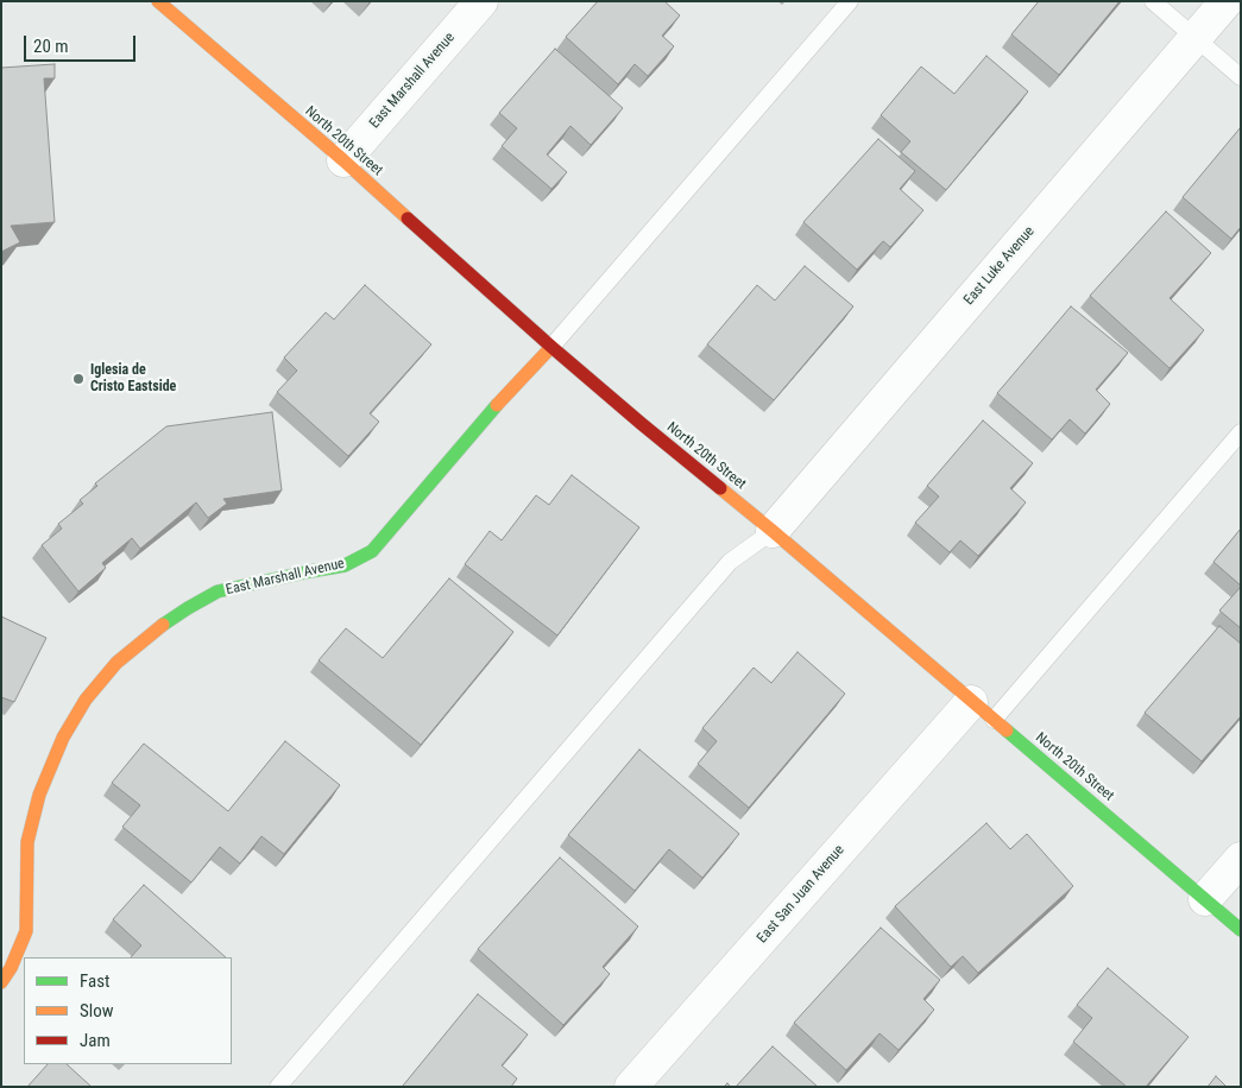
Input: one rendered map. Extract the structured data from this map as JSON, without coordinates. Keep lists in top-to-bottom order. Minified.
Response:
{"streets":{"street":["East Marshall Avenue","North 20th Street","East Luke Avenue","East San Juan Avenue"]},"crossings":[["East Marshall Avenue","North 20th Street"],["North 20th Street","East Luke Avenue"],["North 20th Street","East San Juan Avenue"]],"places":["Iglesia de Cristo Eastside"],"legend":["Fast","Slow","Jam"],"scale_bar":"20 m"}
